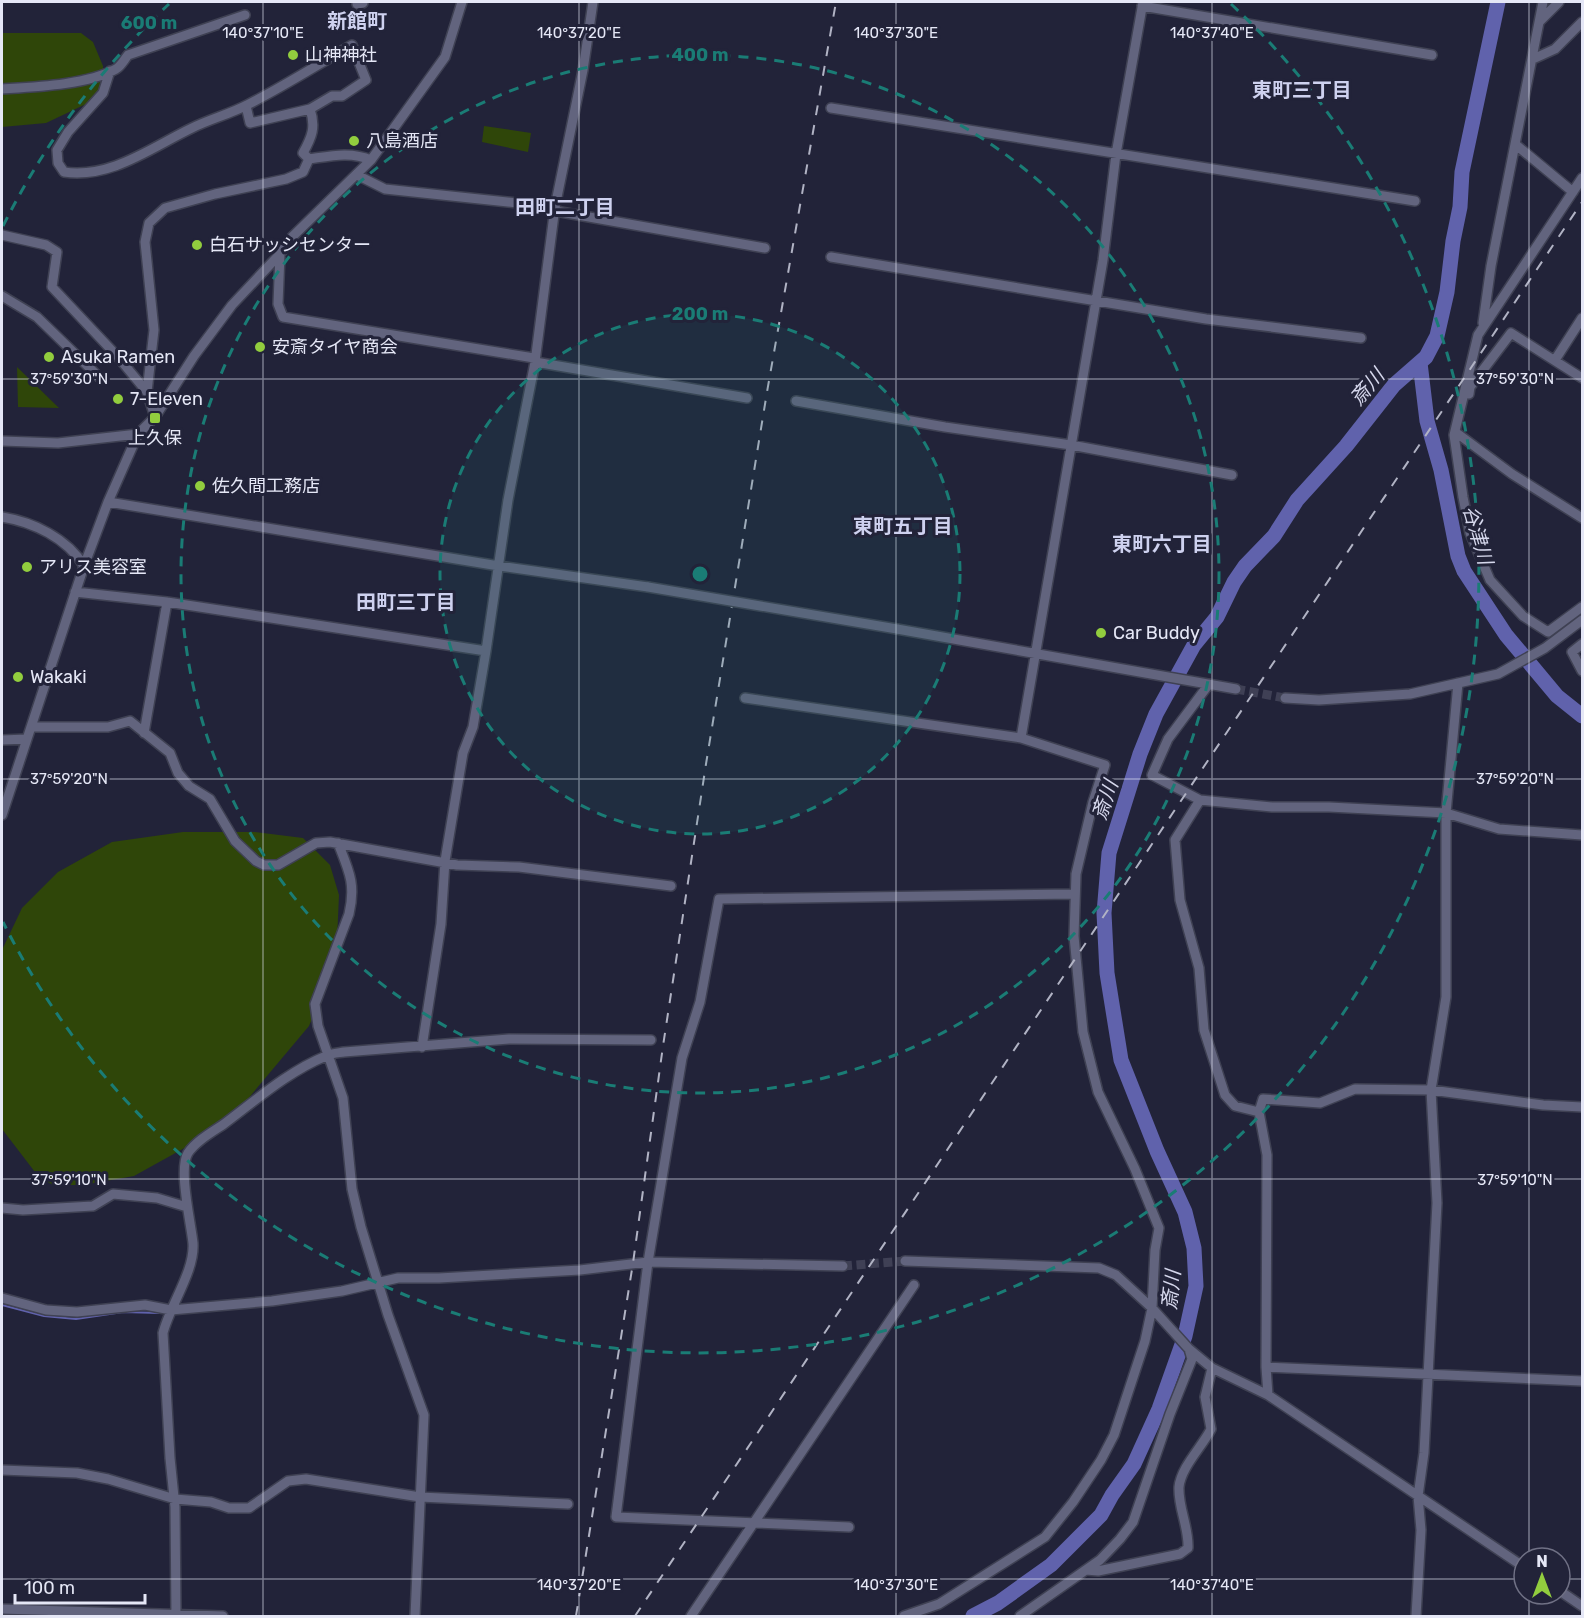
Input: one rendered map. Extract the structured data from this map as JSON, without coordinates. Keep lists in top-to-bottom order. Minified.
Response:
{"districts":["新館町","東町三丁目","田町二丁目","東町五丁目","東町六丁目","田町三丁目"],"water":["斎川","谷津川"],"places":{"other":["山神神社","八島酒店","白石サッシセンター","安斎タイヤ商会","Asuka Ramen","7-Eleven","佐久間工務店","アリス美容室","Car Buddy","Wakaki"],"transit":["上久保"]},"scale_bar":"100 m","north":"top","coordinates":["140°37'10\"E","140°37'20\"E","140°37'30\"E","140°37'40\"E","37°59'30\"N","37°59'20\"N","37°59'10\"N"],"rings":["600 m","400 m","200 m"]}
